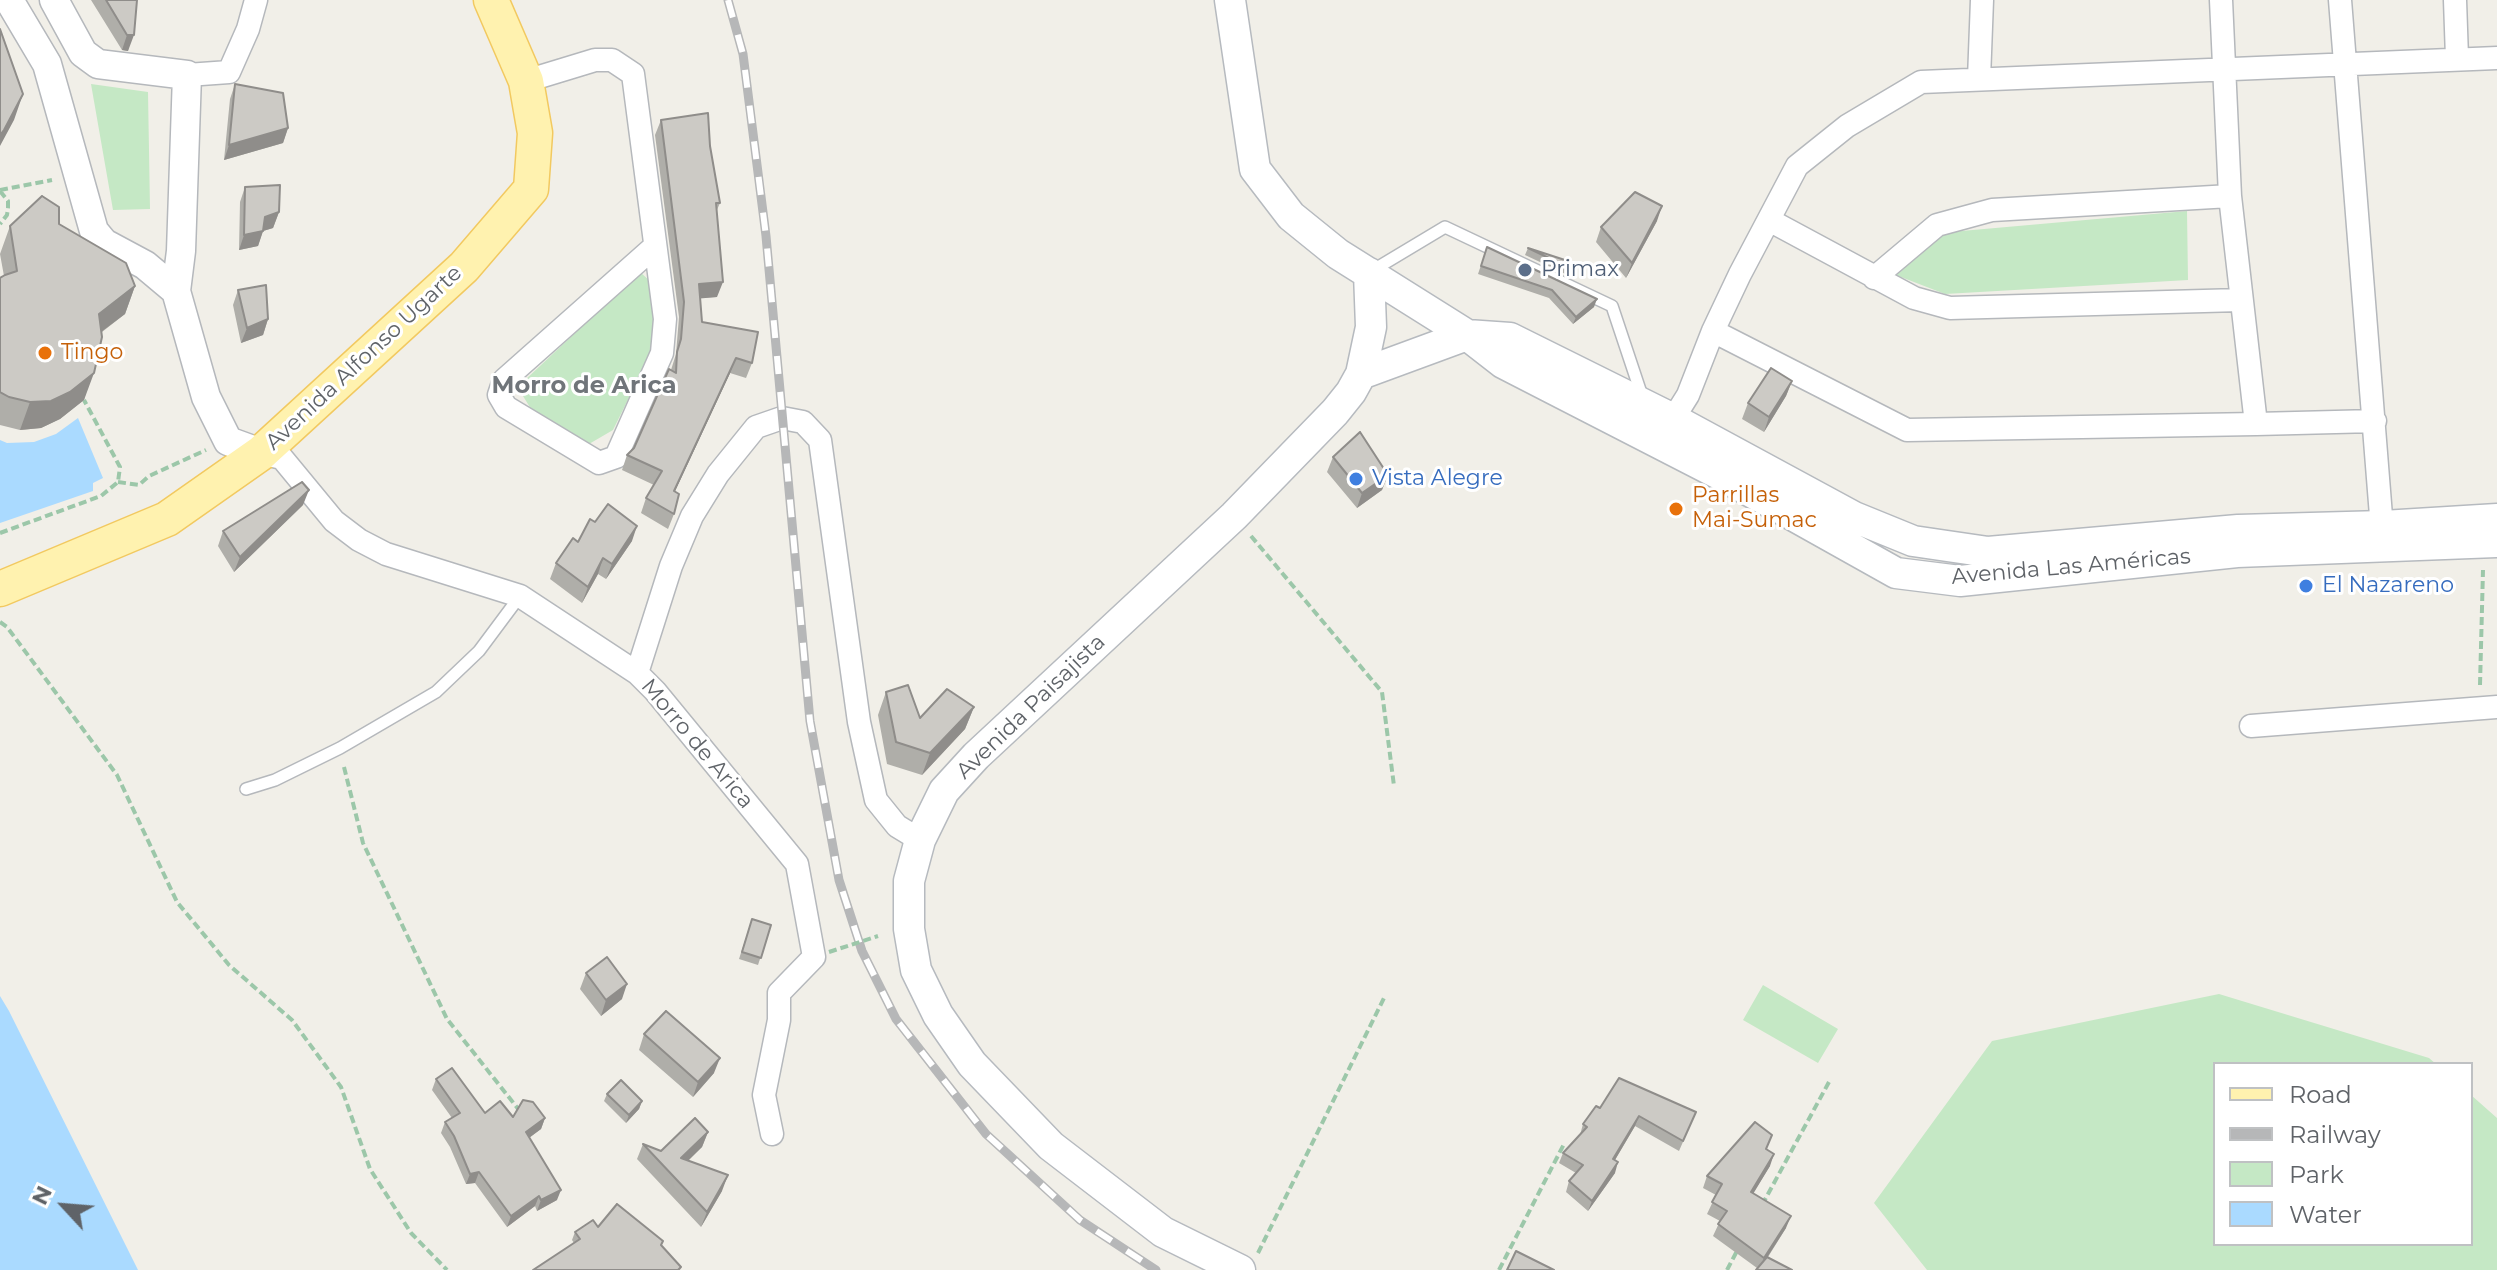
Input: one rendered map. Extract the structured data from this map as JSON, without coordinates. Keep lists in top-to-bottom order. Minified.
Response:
{"streets":{"main road":["Avenida Alfonso Ugarte","Avenida Las Américas","Avenida Paisajista"],"street":["Morro de Arica"]},"crossings":[["Avenida Alfonso Ugarte","Morro de Arica"],["Avenida Las Américas","Avenida Paisajista"]],"districts":["Morro de Arica"],"places":["Primax","Tingo","Vista Alegre","Parrillas Mai-Sumac","El Nazareno"],"legend":["Road","Railway","Park","Water"],"north":"top left"}
